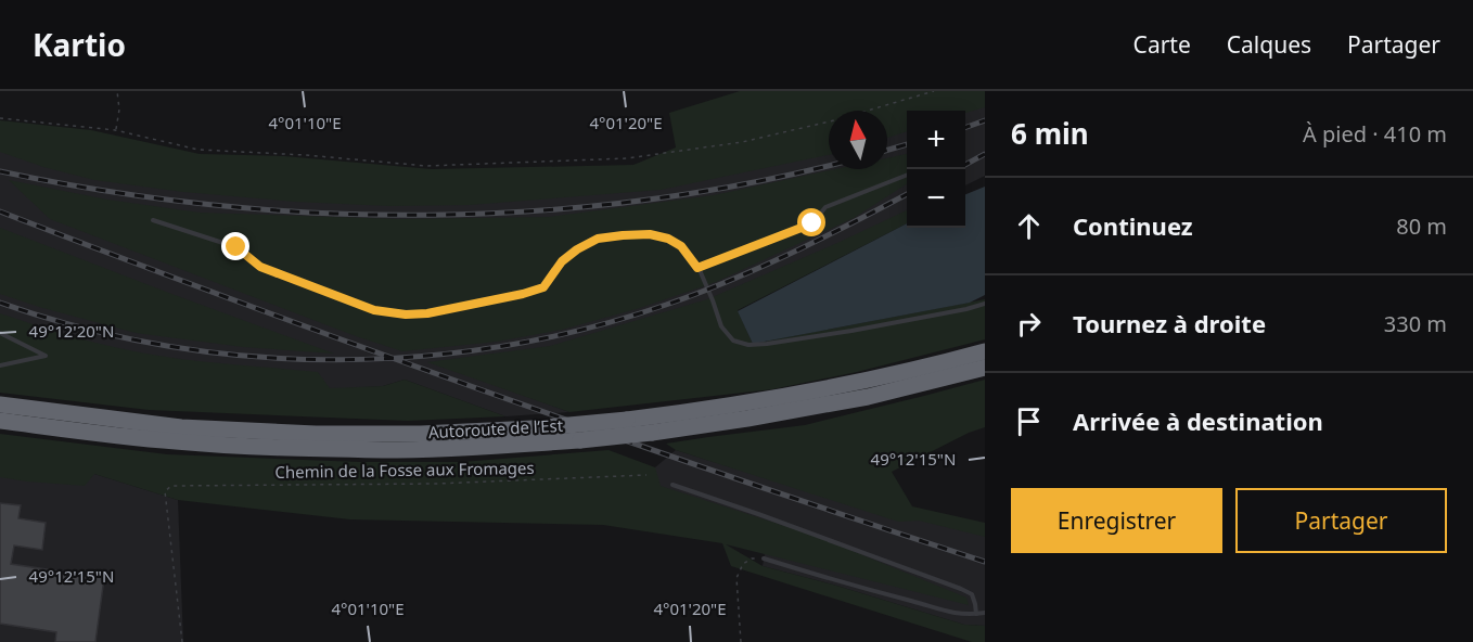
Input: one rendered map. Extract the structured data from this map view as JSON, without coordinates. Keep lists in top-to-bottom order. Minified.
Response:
{"streets":{"highway":["Autoroute de l’Est"],"path":["Chemin de la Fosse aux Fromages"]},"north":"top","page":{"header":"Kartio","nav":["Carte","Calques","Partager"],"heading":["6 min","À pied · 410 m"],"map_buttons":["+","−"],"list":[["Continuez","80 m"],["Tournez à droite","330 m"],"Arrivée à destination"],"buttons":["Enregistrer","Partager"]},"coordinates":["4°01'10\"E","4°01'20\"E","49°12'20\"N","49°12'15\"N"]}
